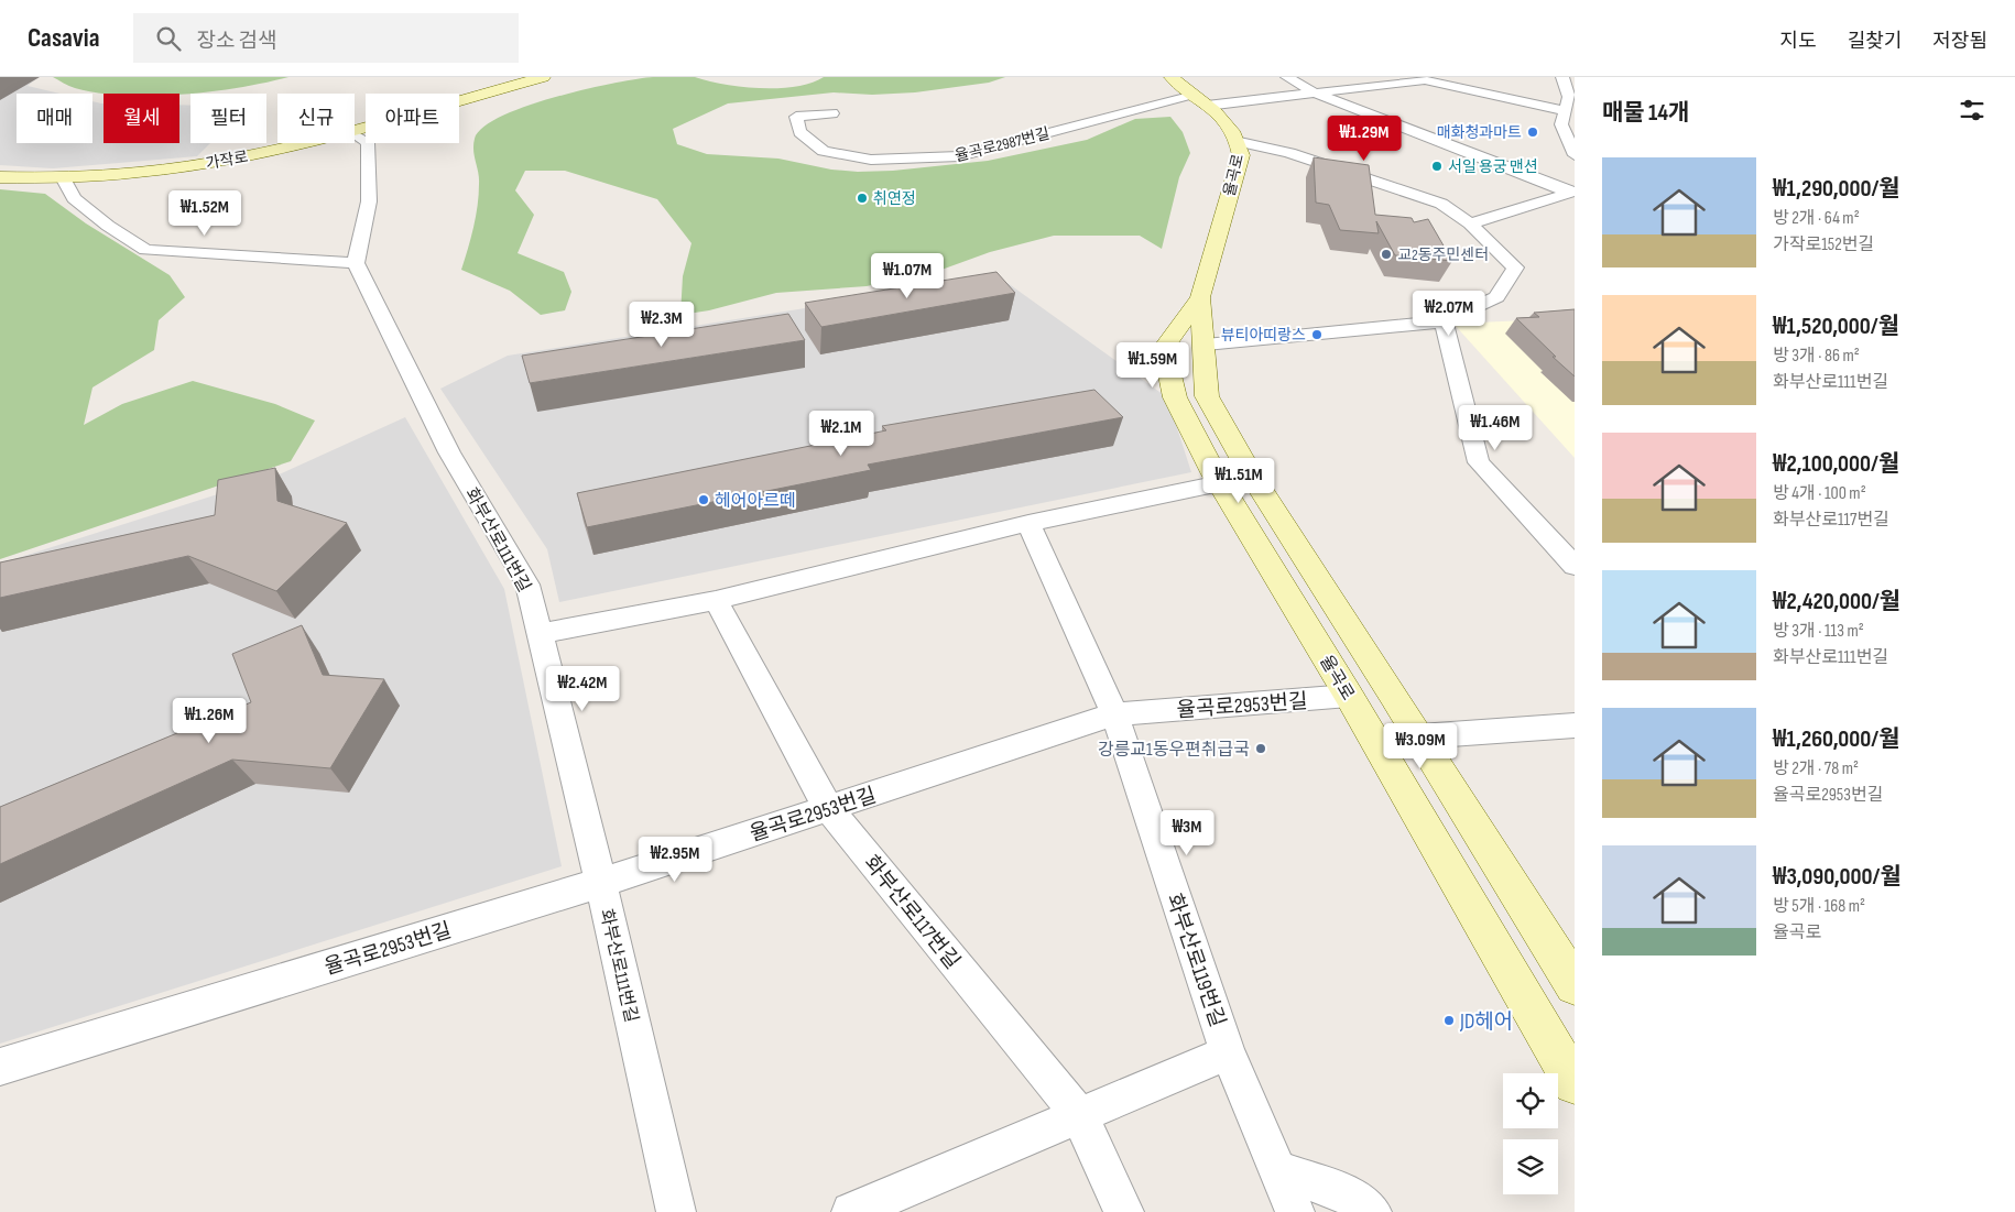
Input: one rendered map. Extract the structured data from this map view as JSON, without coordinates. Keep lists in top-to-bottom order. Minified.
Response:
{"streets":{"street":["율곡로2987번길","가작로","율곡로","화부산로111번길","율곡로2953번길","화부산로117번길","화부산로119번길"]},"crossings":[["율곡로2987번길","율곡로"],["율곡로","율곡로2953번길"],["화부산로111번길","율곡로2953번길"],["율곡로2953번길","화부산로117번길"],["율곡로2953번길","화부산로119번길"]],"places":["매화청과마트","서일 용궁 맨션","취연정","교2동주민센터","뷰티아띠랑스","헤어아르떼","강릉교1동우편취급국","JD헤어"],"page":{"header":"Casavia","search":"장소 검색","nav":["지도","길찾기","저장됨"],"heading":"매물 14개","chip":["매매","월세","필터","신규","아파트"],"price":["₩1.29M","₩1.52M","₩1.07M","₩2.07M","₩2.3M","₩1.59M","₩1.46M","₩2.1M","₩1.51M","₩2.42M","₩1.26M","₩3.09M","₩3M","₩2.95M"],"list":[{"name":"₩1,290,000/월","note":"방 2개 · 64 m² · 가작로152번길"},{"name":"₩1,520,000/월","note":"방 3개 · 86 m² · 화부산로111번길"},{"name":"₩2,100,000/월","note":"방 4개 · 100 m² · 화부산로117번길"},{"name":"₩2,420,000/월","note":"방 3개 · 113 m² · 화부산로111번길"},{"name":"₩1,260,000/월","note":"방 2개 · 78 m² · 율곡로2953번길"},{"name":"₩3,090,000/월","note":"방 5개 · 168 m² · 율곡로"}]}}
